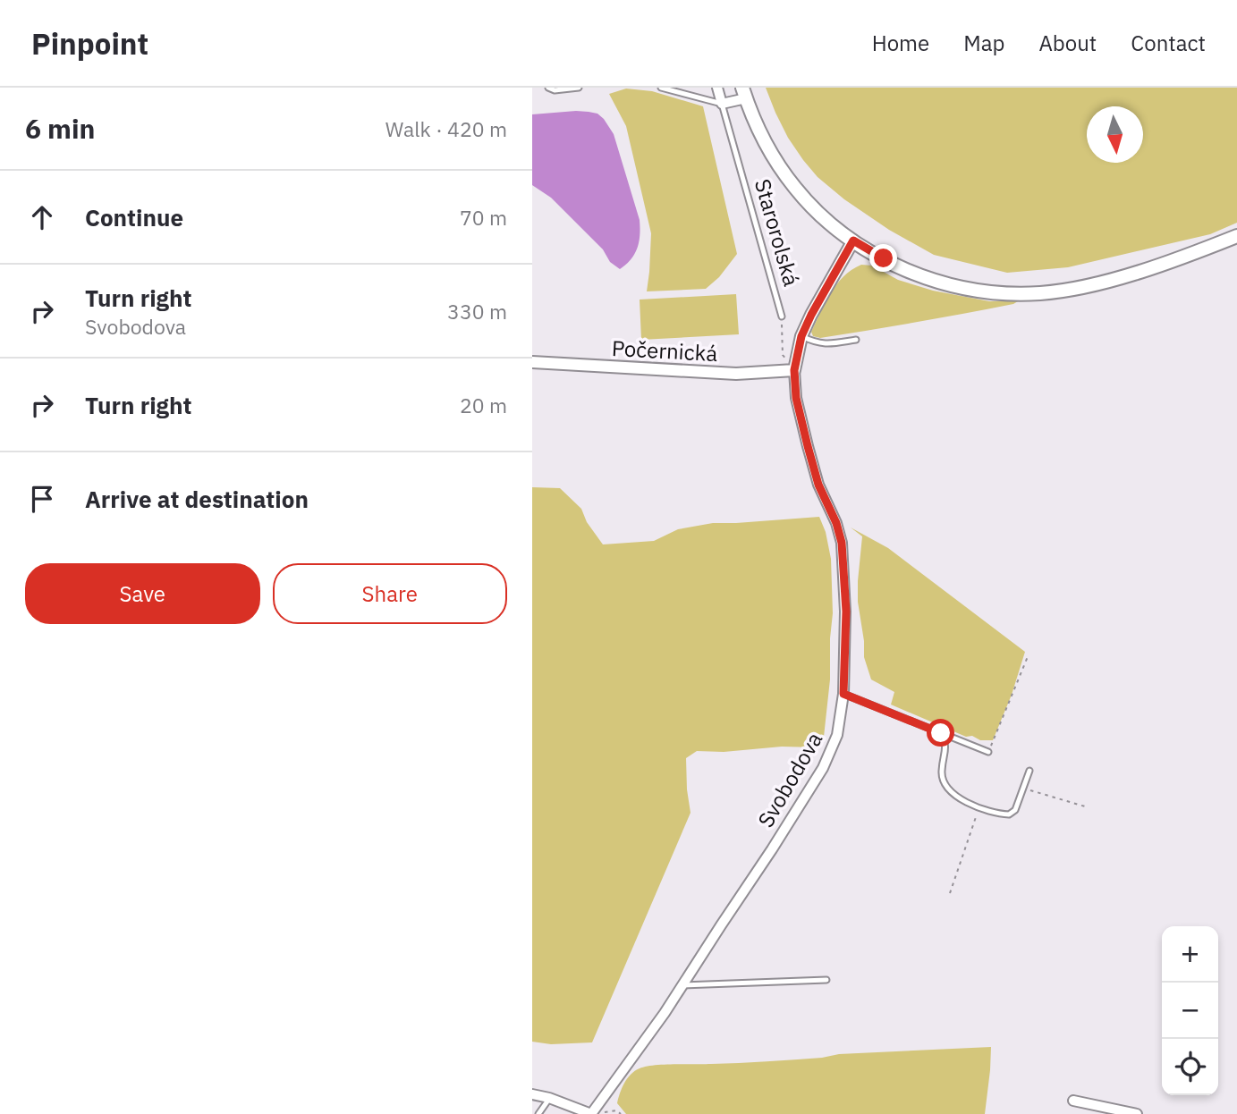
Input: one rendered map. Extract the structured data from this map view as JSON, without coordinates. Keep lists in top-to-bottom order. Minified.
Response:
{"streets":{"street":["Starorolská","Počernická","Svobodova"]},"crossings":[["Starorolská","Počernická"],["Starorolská","Svobodova"],["Počernická","Svobodova"]],"north":"bottom","page":{"header":"Pinpoint","nav":["Home","Map","About","Contact"],"heading":["6 min","Walk · 420 m"],"list":[["Continue","70 m"],["Turn right","Svobodova","330 m"],["Turn right","20 m"],"Arrive at destination"],"buttons":["Save","Share"],"map_buttons":["+","−"]}}
